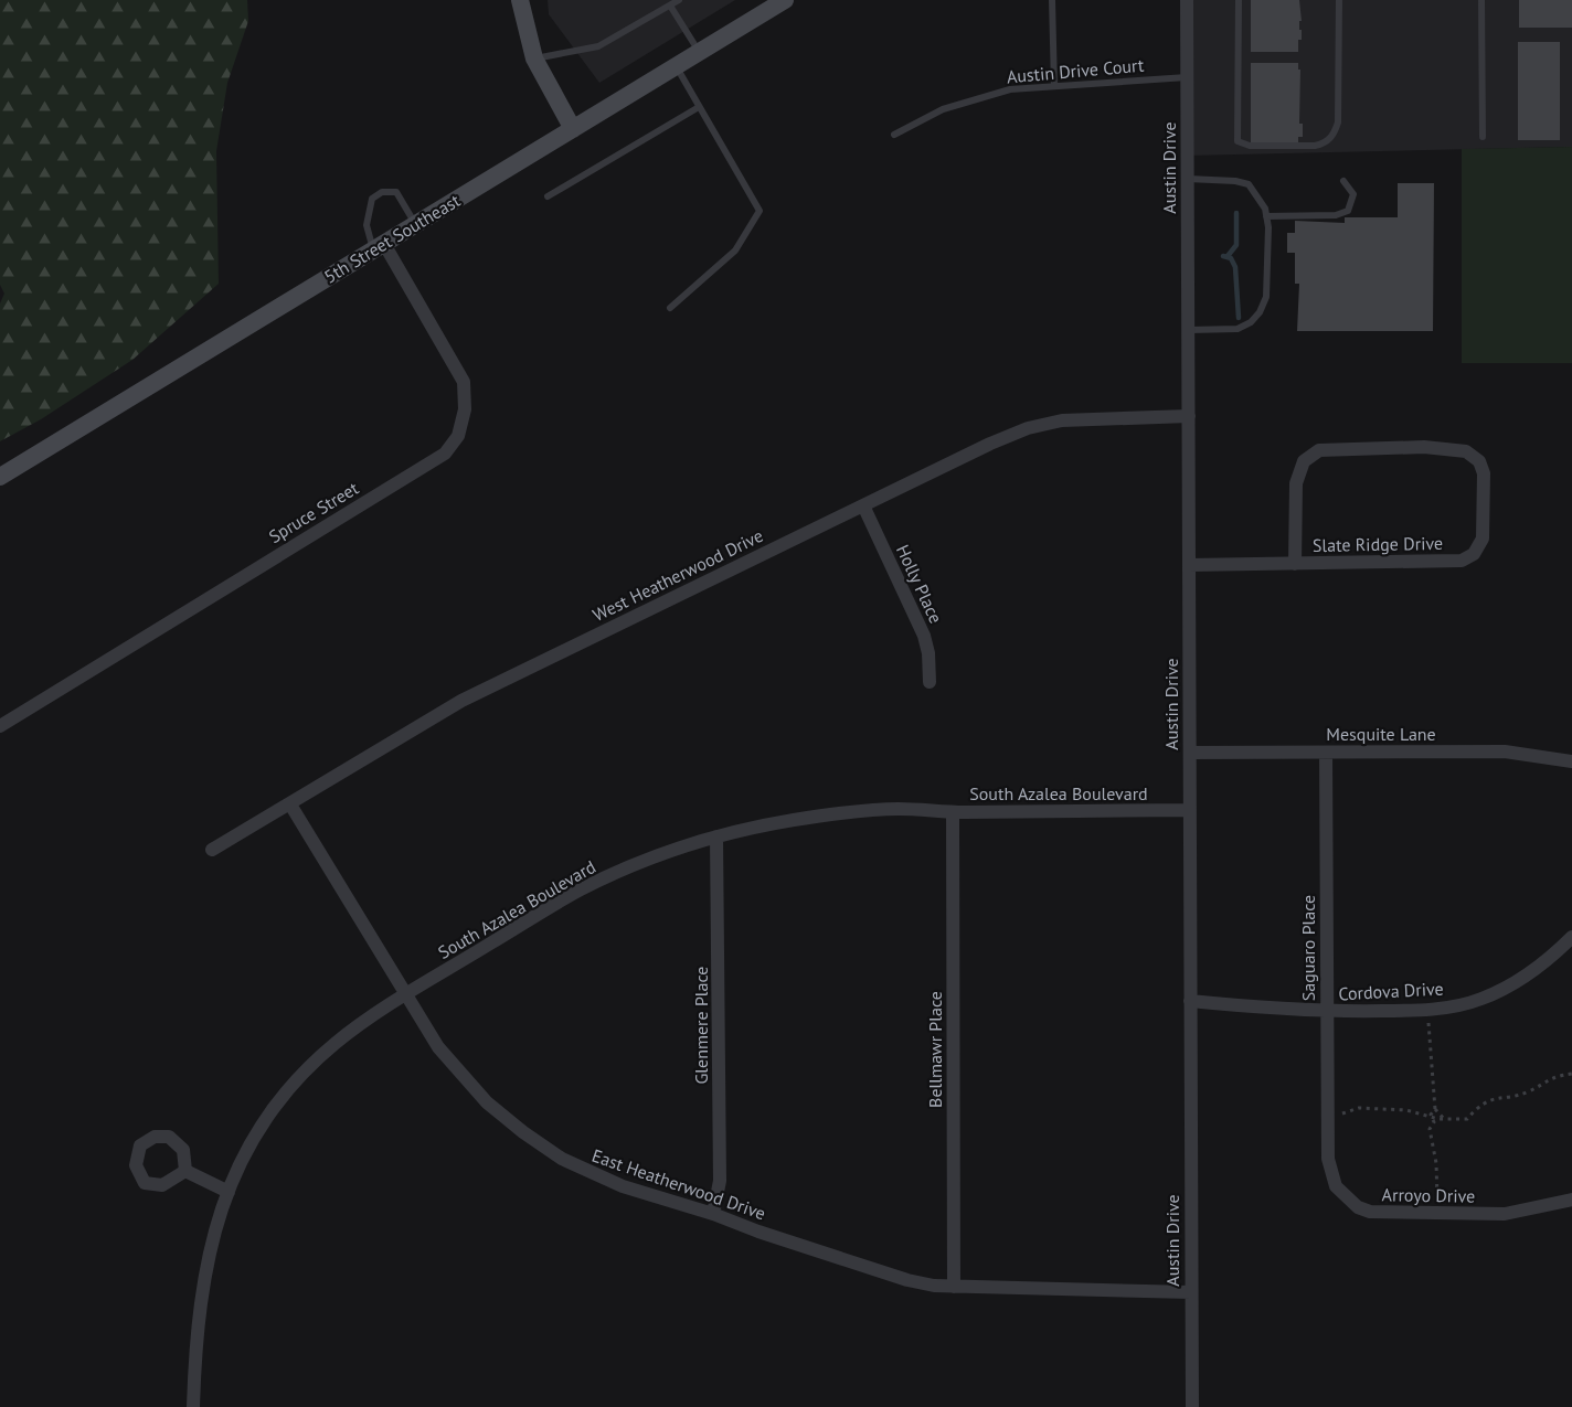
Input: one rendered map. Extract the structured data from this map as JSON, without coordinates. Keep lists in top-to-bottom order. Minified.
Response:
{"streets":{"main road":["5th Street Southeast"],"street":["Austin Drive","Spruce Street","Slate Ridge Drive","West Heatherwood Drive","Holly Place","Mesquite Lane","South Azalea Boulevard","Saguaro Place","Cordova Drive","Glenmere Place","Bellmawr Place","East Heatherwood Drive","Arroyo Drive"],"lane":["Austin Drive Court"]},"crossings":[["Austin Drive Court","Austin Drive"],["Austin Drive","Slate Ridge Drive"],["Austin Drive","West Heatherwood Drive"],["Austin Drive","Mesquite Lane"],["Austin Drive","South Azalea Boulevard"],["Austin Drive","Cordova Drive"],["Austin Drive","East Heatherwood Drive"],["5th Street Southeast","Spruce Street"],["West Heatherwood Drive","Holly Place"],["West Heatherwood Drive","East Heatherwood Drive"],["Mesquite Lane","Saguaro Place"],["South Azalea Boulevard","Glenmere Place"],["South Azalea Boulevard","Bellmawr Place"],["South Azalea Boulevard","East Heatherwood Drive"],["Saguaro Place","Cordova Drive"],["Saguaro Place","Arroyo Drive"],["Glenmere Place","East Heatherwood Drive"],["Bellmawr Place","East Heatherwood Drive"]]}
